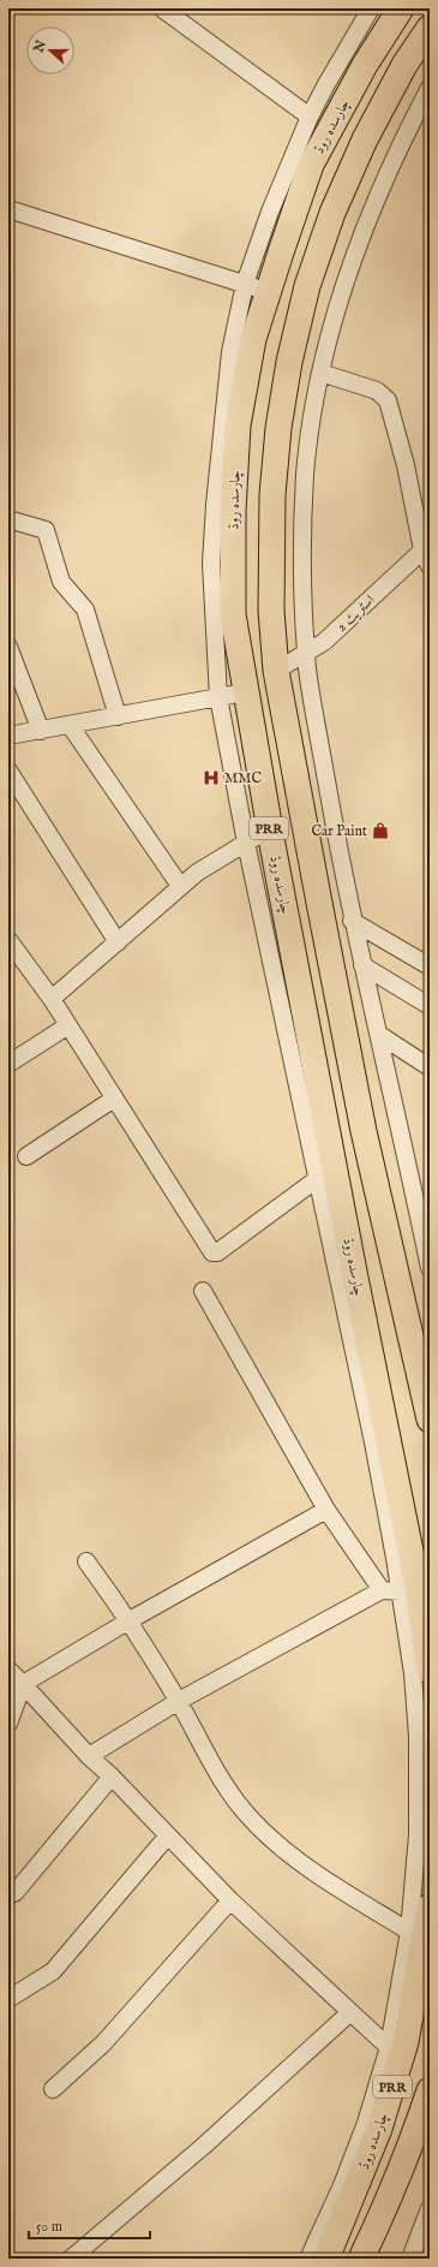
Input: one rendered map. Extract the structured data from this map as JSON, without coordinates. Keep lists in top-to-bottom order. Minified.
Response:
{"streets":{"highway":["چارسدہ روڈ","PRR"],"street":["اسٹریٹ 2"]},"crossings":[["اسٹریٹ 2","PRR"]],"places":{"hospital":["MMC"],"shop":["Car Paint"]},"scale_bar":"50 m","north":"left"}
